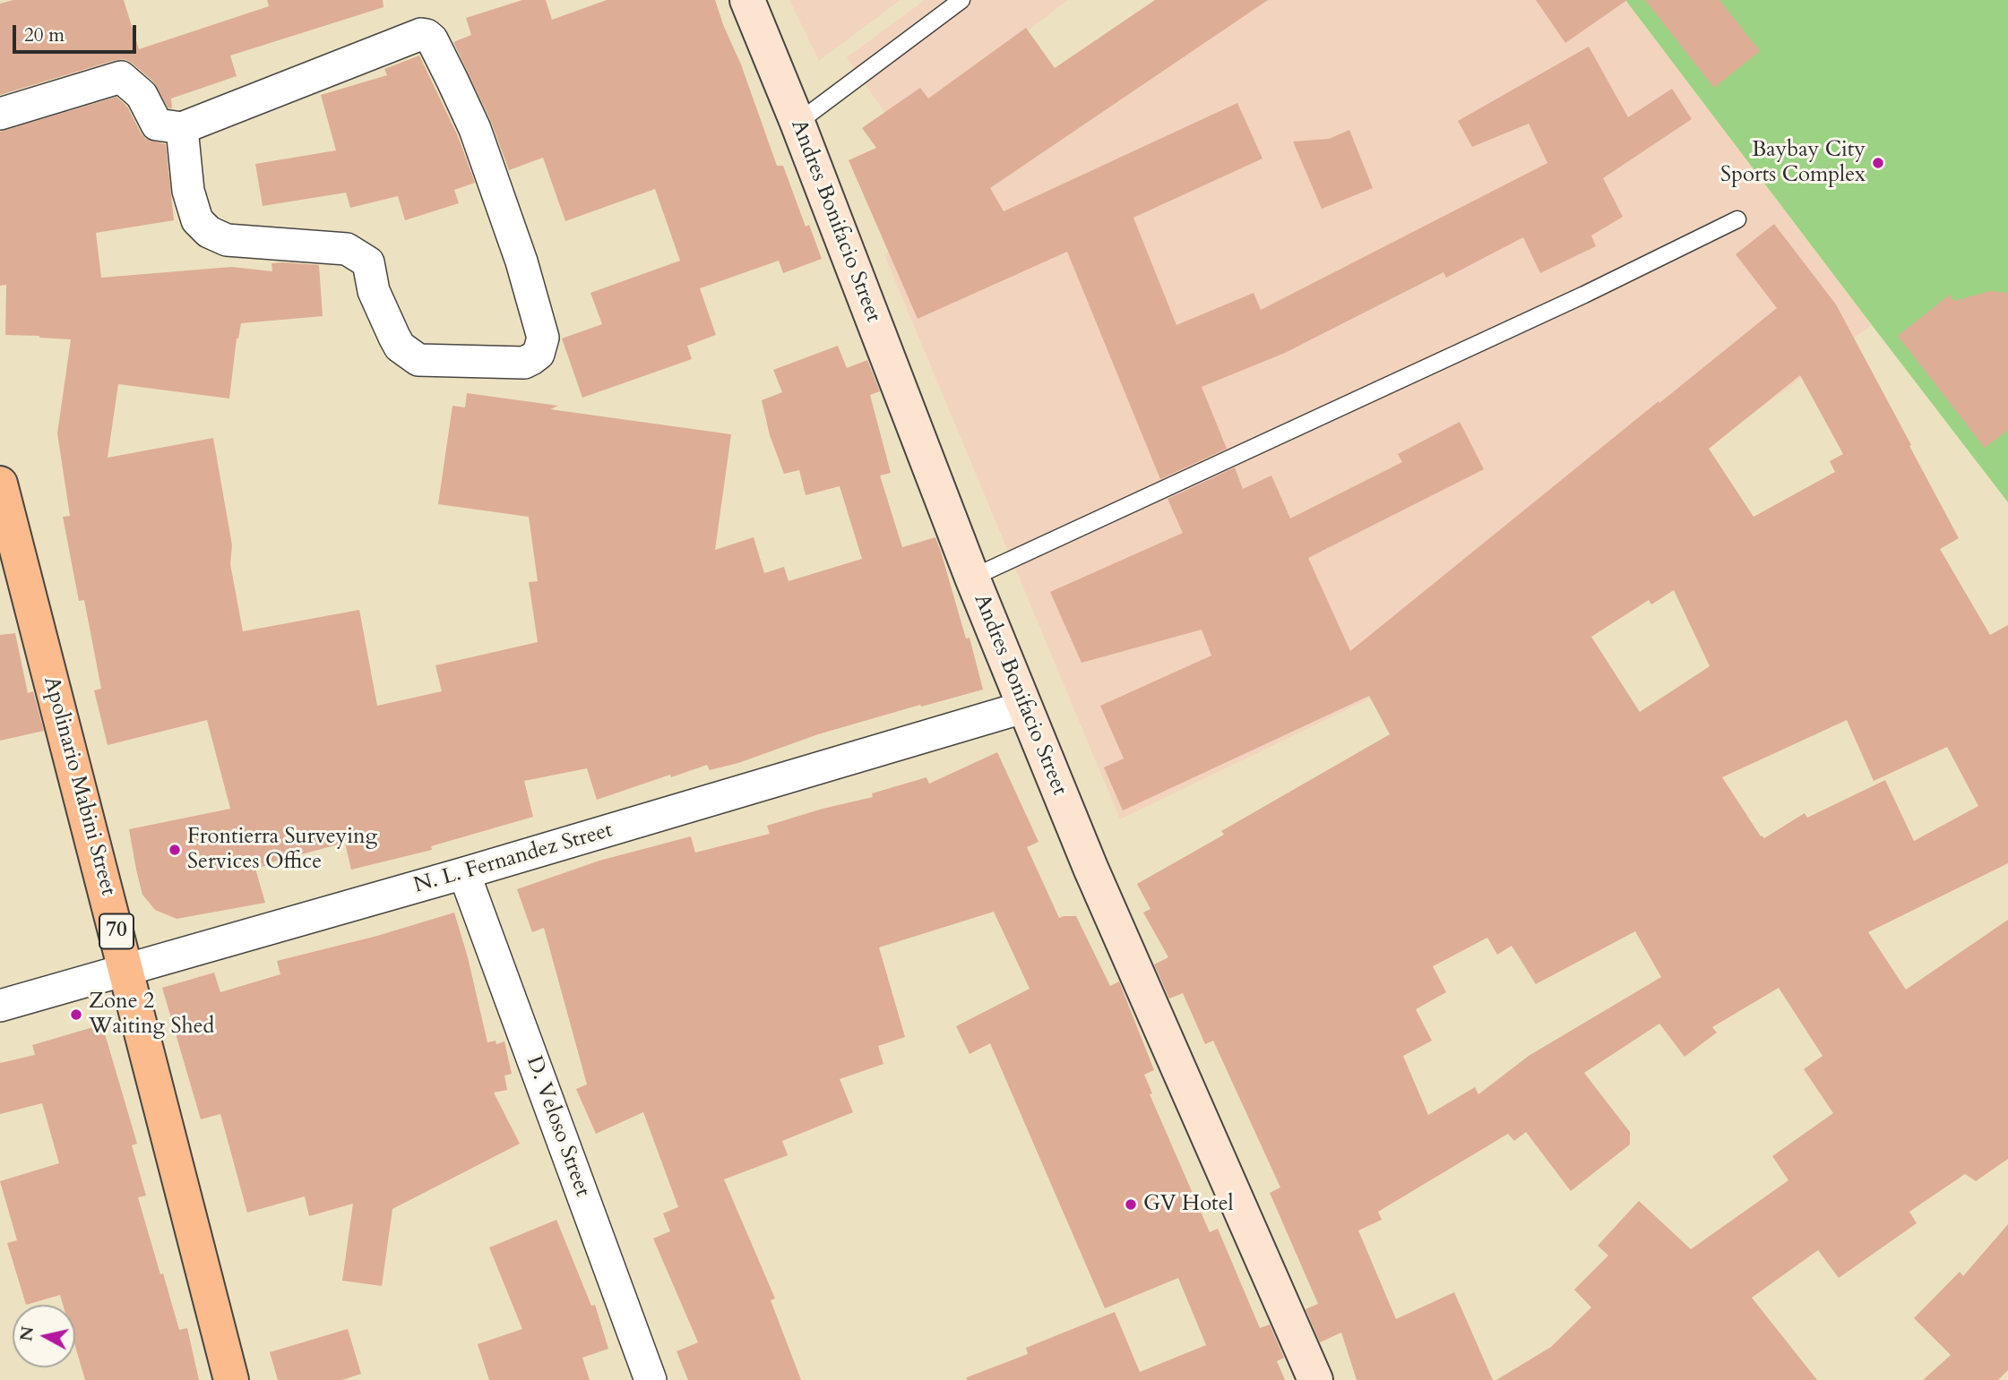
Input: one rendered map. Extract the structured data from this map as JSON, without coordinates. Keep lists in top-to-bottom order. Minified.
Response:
{"streets":{"main road":["Apolinario Mabini Street","70"],"street":["Andres Bonifacio Street","N. L. Fernandez Street","D. Veloso Street"]},"crossings":[["Andres Bonifacio Street","N. L. Fernandez Street"],["Apolinario Mabini Street","N. L. Fernandez Street"],["N. L. Fernandez Street","D. Veloso Street"]],"places":["Baybay City Sports Complex","Frontierra Surveying Services Office","Zone 2 Waiting Shed","GV Hotel"],"scale_bar":"20 m","north":"left"}
